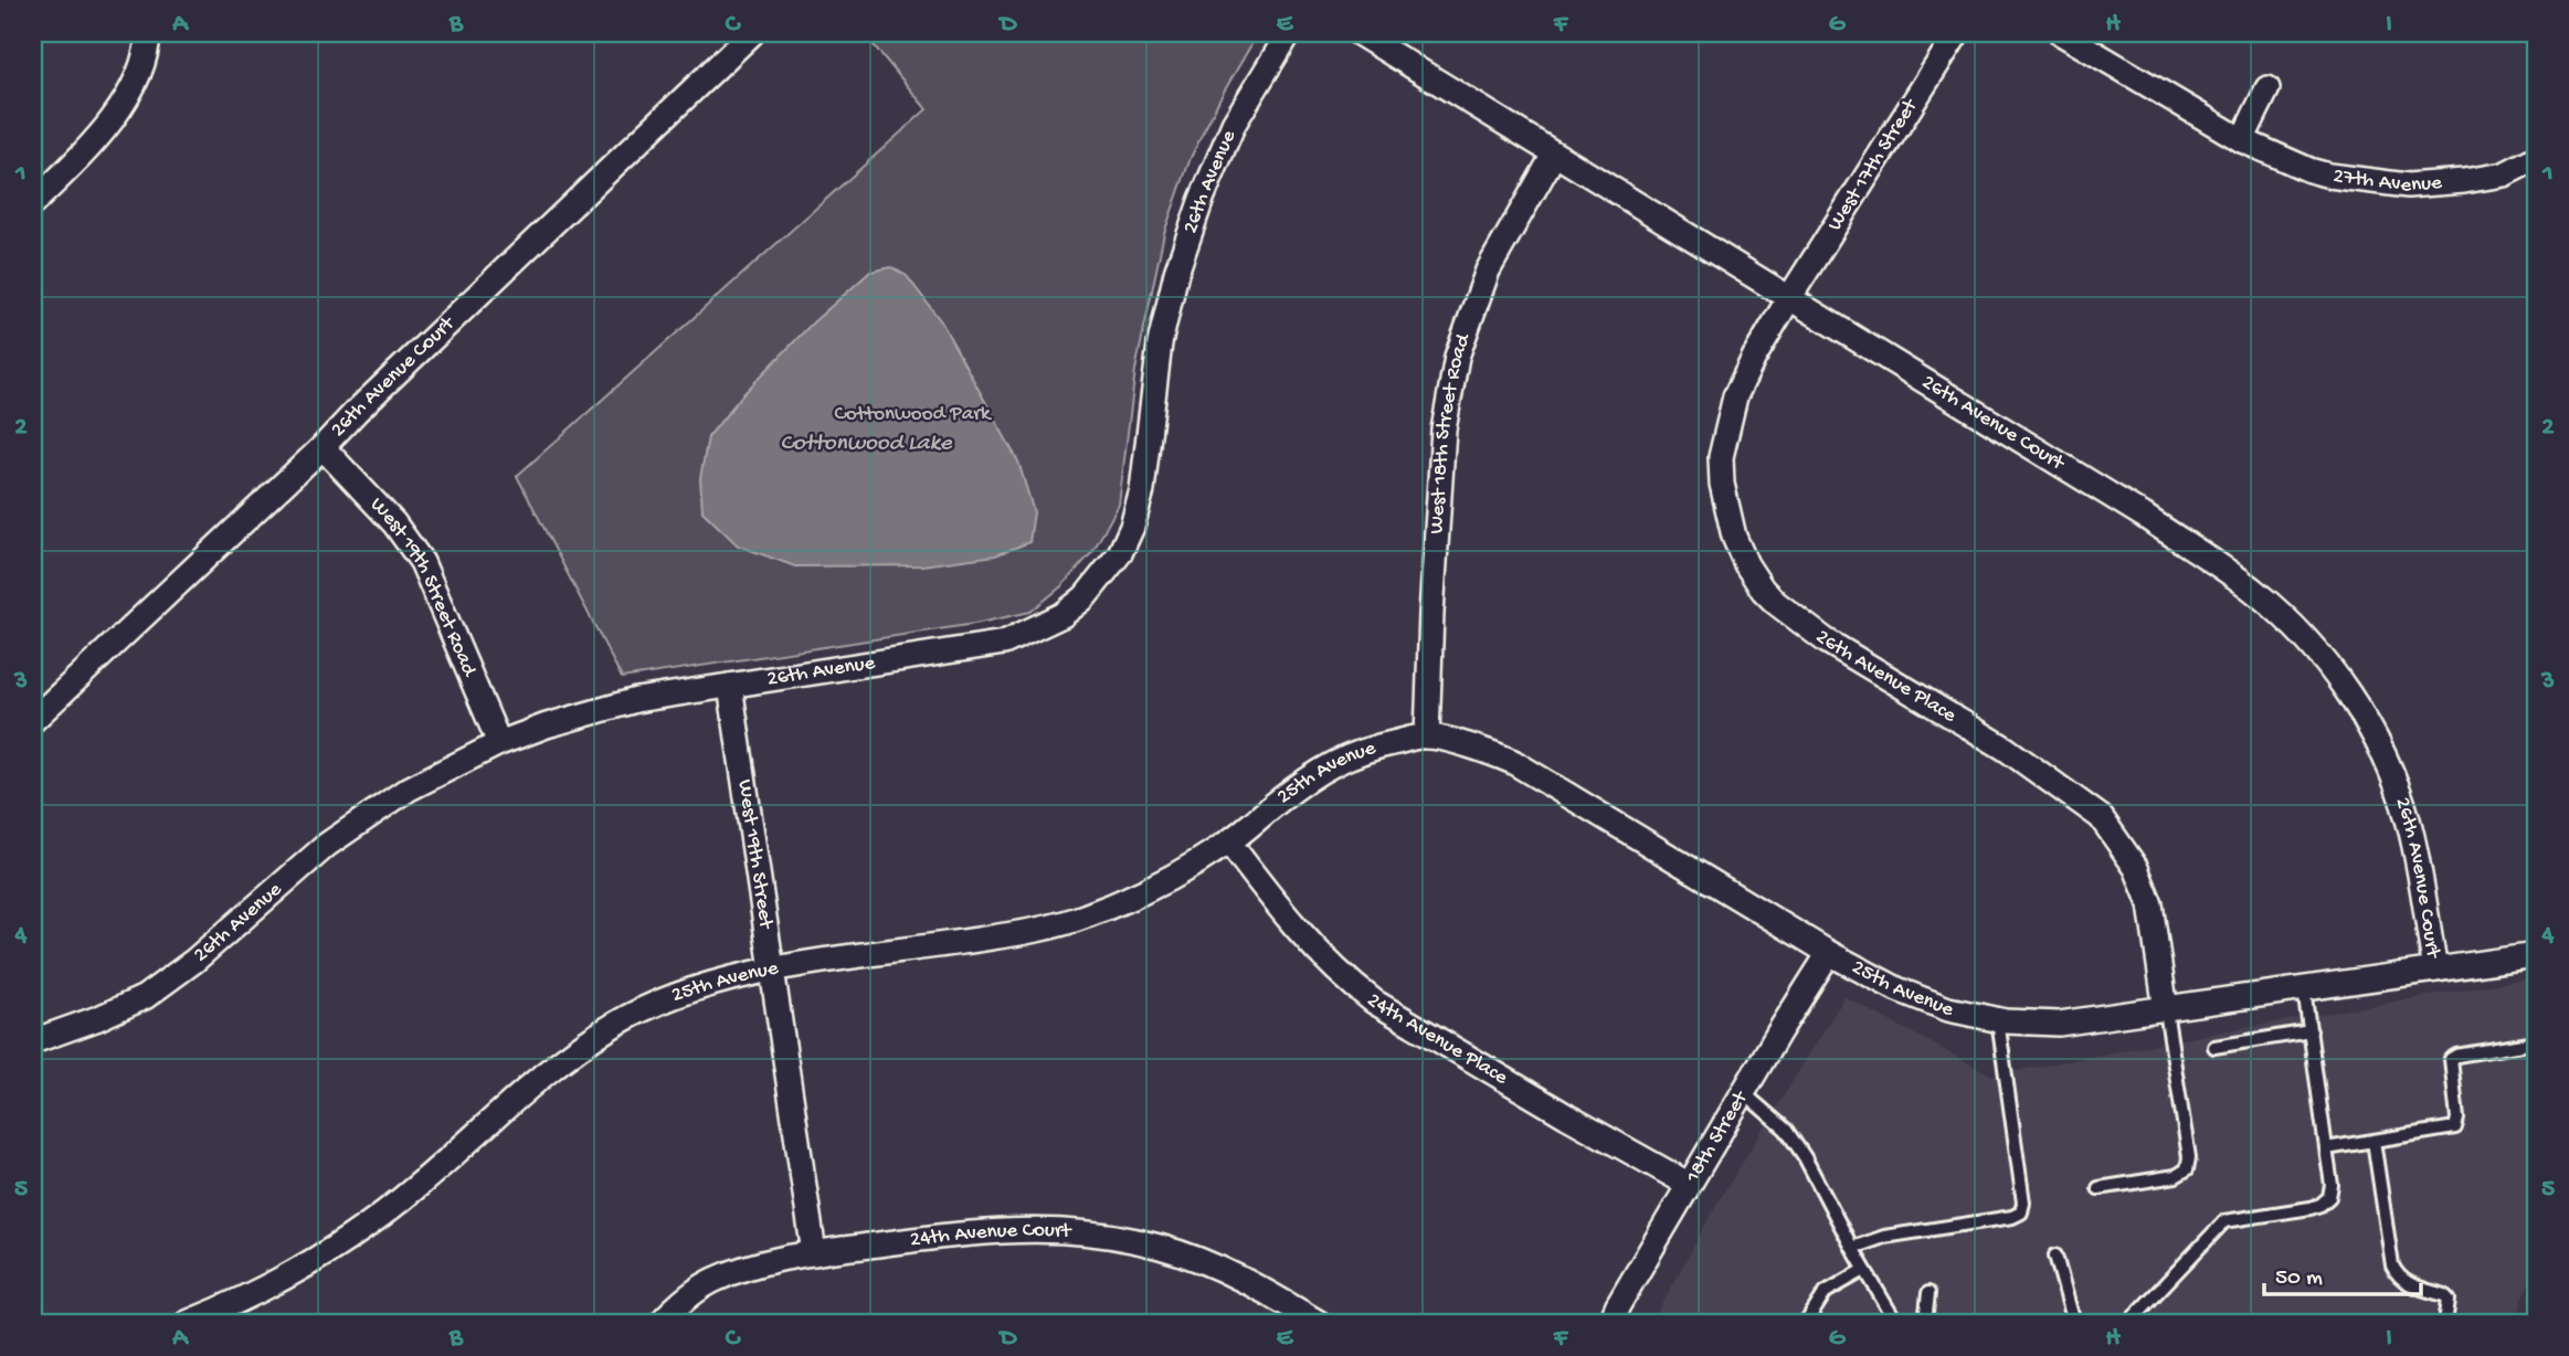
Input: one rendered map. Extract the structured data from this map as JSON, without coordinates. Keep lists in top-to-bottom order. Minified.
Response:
{"streets":{"street":["West 17th Street","27th Avenue","26th Avenue","26th Avenue Court","West 18th Street Road","West 19th Street Road","26th Avenue Place","25th Avenue","West 19th Street","24th Avenue Place","18th Street","24th Avenue Court"]},"crossings":[["West 17th Street","26th Avenue Court"],["West 17th Street","26th Avenue Place"],["26th Avenue","West 19th Street Road"],["26th Avenue","West 19th Street"],["26th Avenue Court","West 18th Street Road"],["26th Avenue Court","West 19th Street Road"],["26th Avenue Court","26th Avenue Place"],["26th Avenue Court","25th Avenue"],["West 18th Street Road","25th Avenue"],["26th Avenue Place","25th Avenue"],["25th Avenue","West 19th Street"],["25th Avenue","24th Avenue Place"],["25th Avenue","18th Street"],["West 19th Street","24th Avenue Court"],["24th Avenue Place","18th Street"]],"water":["Cottonwood Lake"],"parks":["Cottonwood Park"],"scale_bar":"50 m","grid":{"columns":["A","B","C","D","E","F","G","H","I"],"rows":["1","2","3","4","5"]}}
